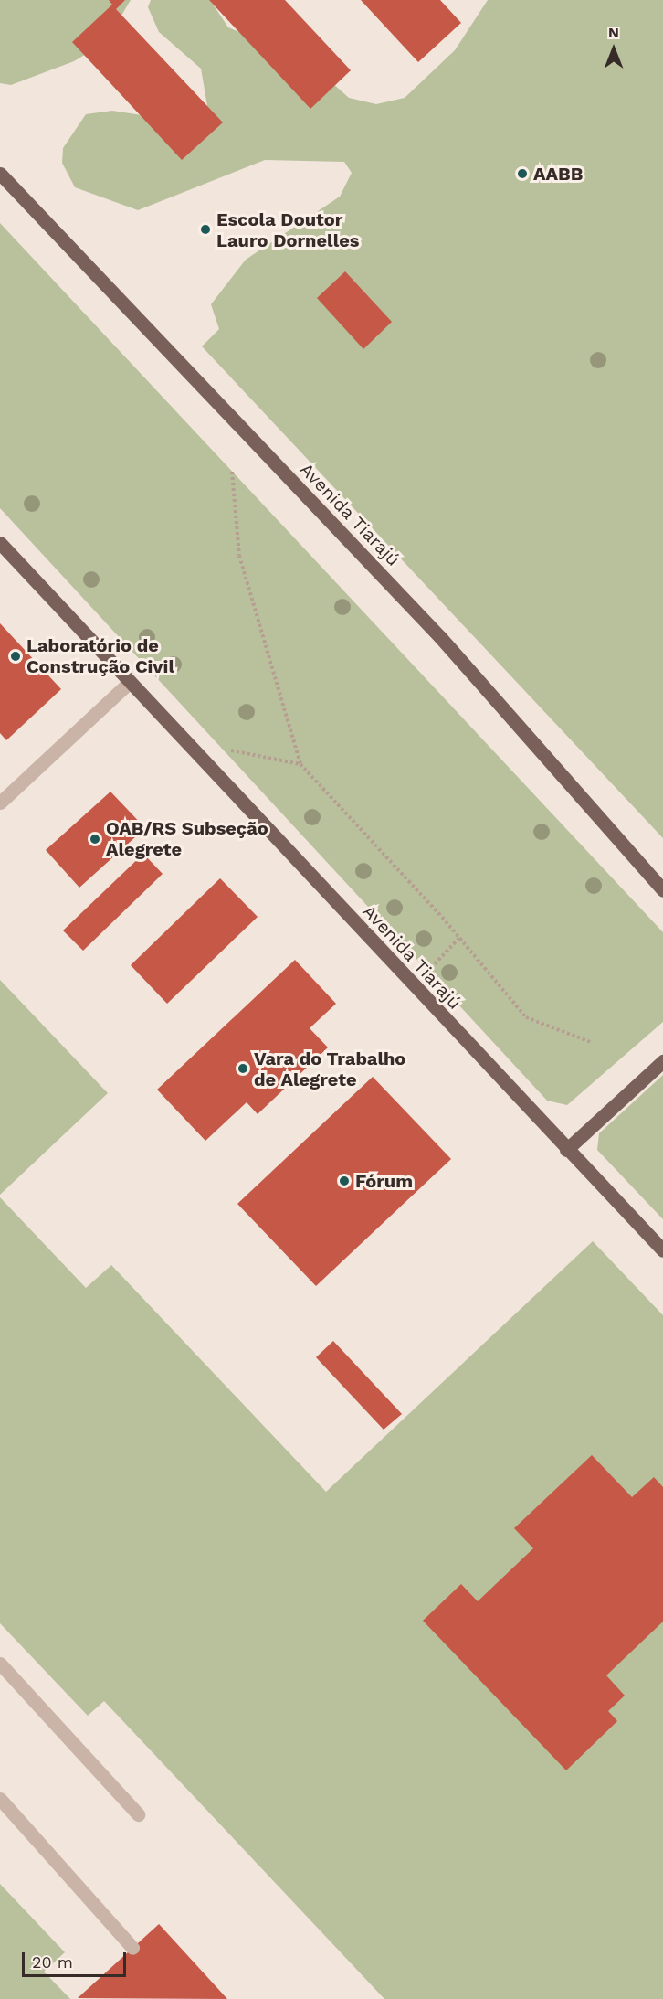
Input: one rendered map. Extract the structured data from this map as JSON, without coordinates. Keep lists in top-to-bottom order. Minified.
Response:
{"streets":{"main road":["Avenida Tiarajú"]},"places":["AABB","Escola Doutor Lauro Dornelles","Laboratório de Construção Civil","OAB/RS Subseção Alegrete","Vara do Trabalho de Alegrete","Fórum"],"scale_bar":"20 m","north":"top"}
